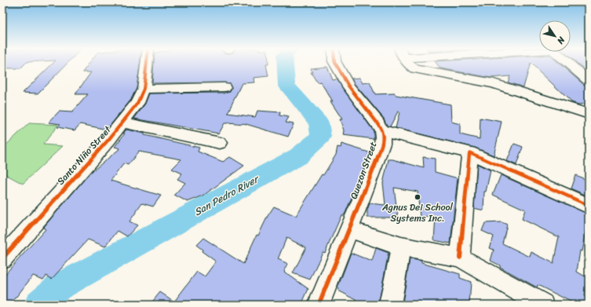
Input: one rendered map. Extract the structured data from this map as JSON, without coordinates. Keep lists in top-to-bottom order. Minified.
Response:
{"streets":{"street":["Santo Niño Street","Quezon Street"]},"water":["San Pedro River"],"places":["Agnus Dei School Systems Inc."],"north":"bottom right"}
